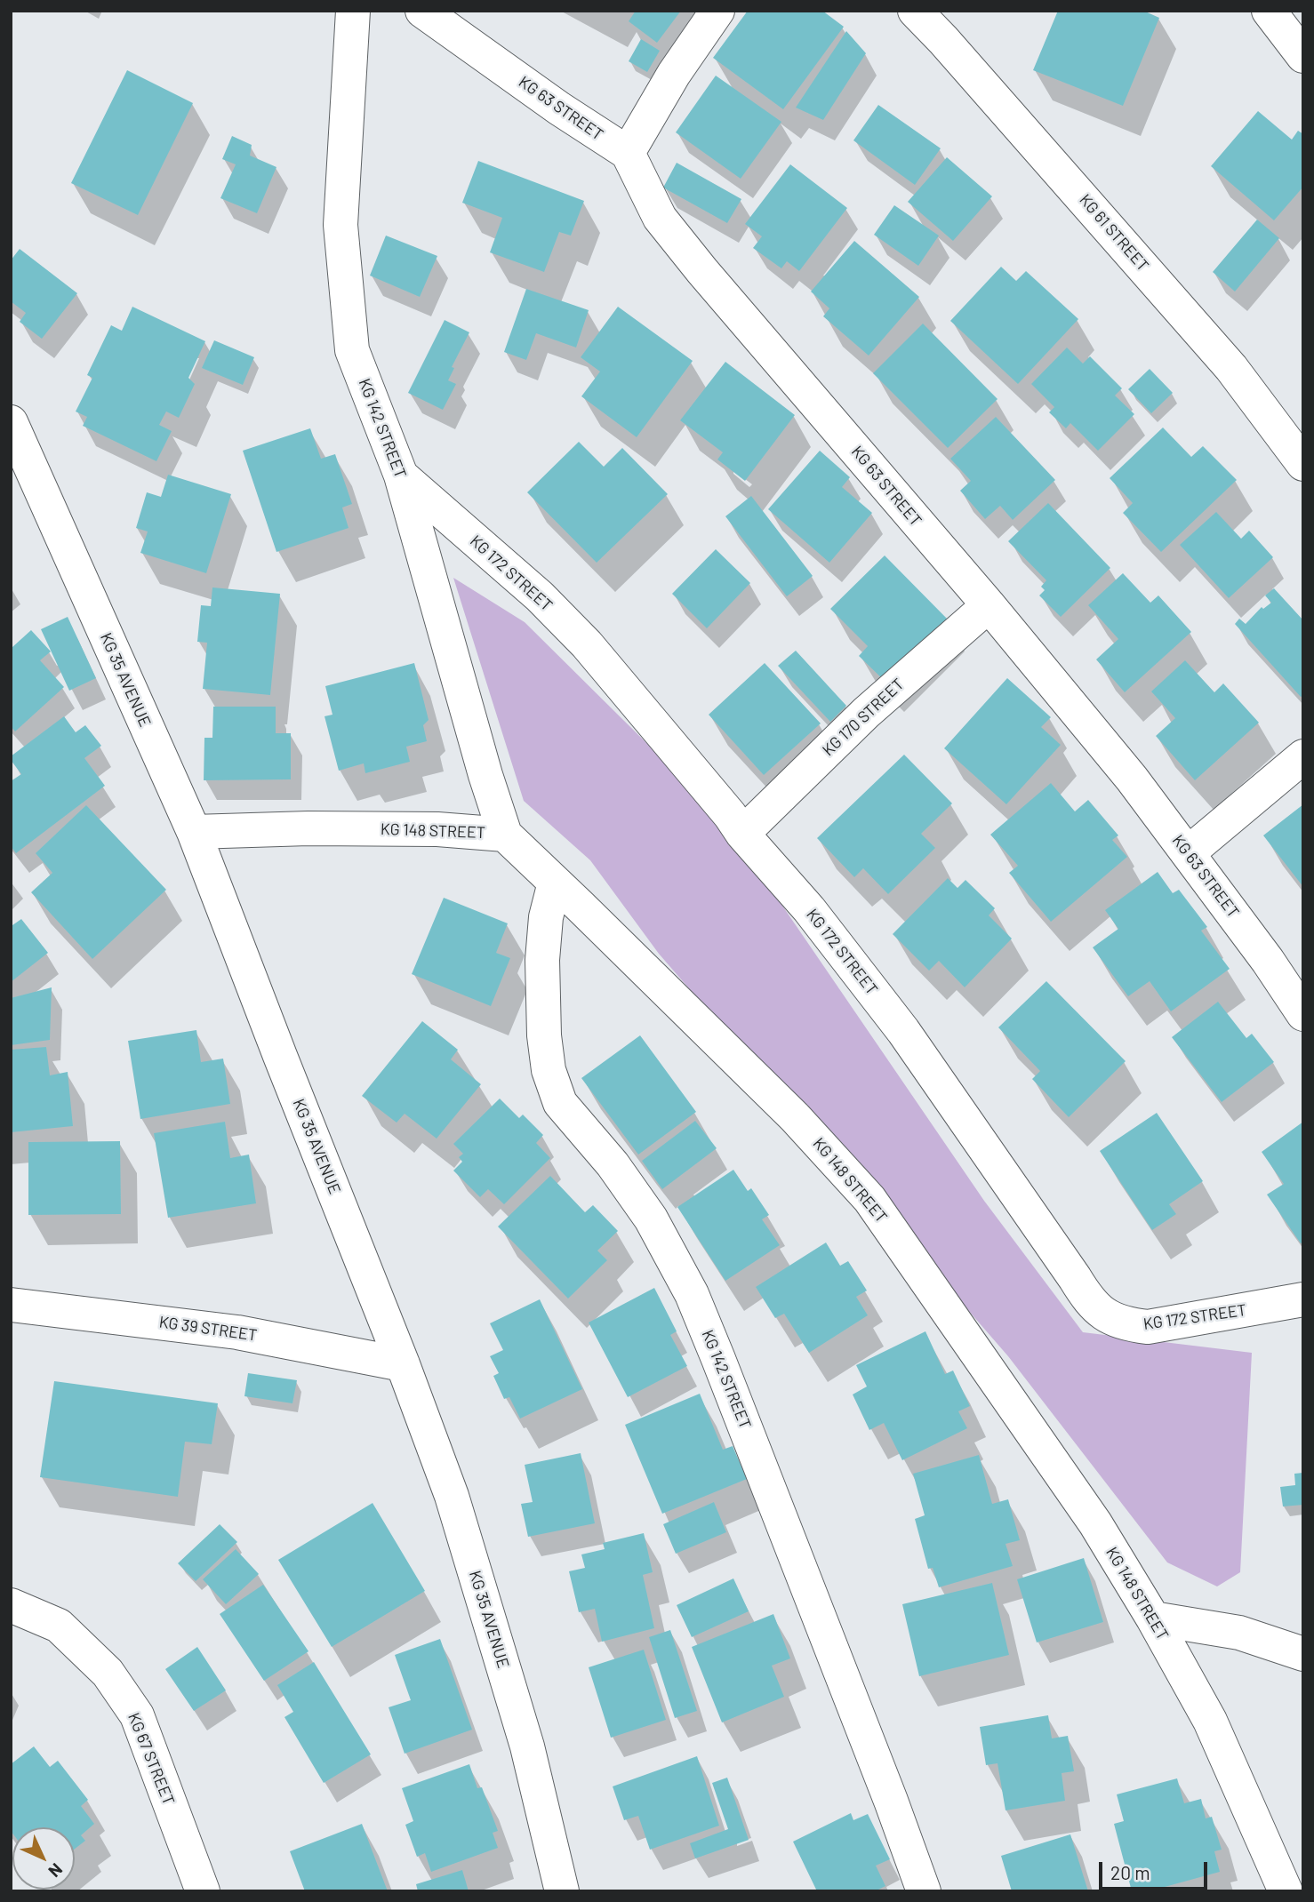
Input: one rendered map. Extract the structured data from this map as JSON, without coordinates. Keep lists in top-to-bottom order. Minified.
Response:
{"streets":{"street":["KG 63 STREET","KG 61 STREET","KG 142 STREET","KG 172 STREET","KG 35 AVENUE","KG 170 STREET","KG 148 STREET","KG 39 STREET","KG 67 STREET"]},"crossings":[["KG 63 STREET","KG 170 STREET"],["KG 142 STREET","KG 172 STREET"],["KG 142 STREET","KG 148 STREET"],["KG 172 STREET","KG 170 STREET"],["KG 35 AVENUE","KG 148 STREET"],["KG 35 AVENUE","KG 39 STREET"]],"scale_bar":"20 m","north":"bottom right"}
